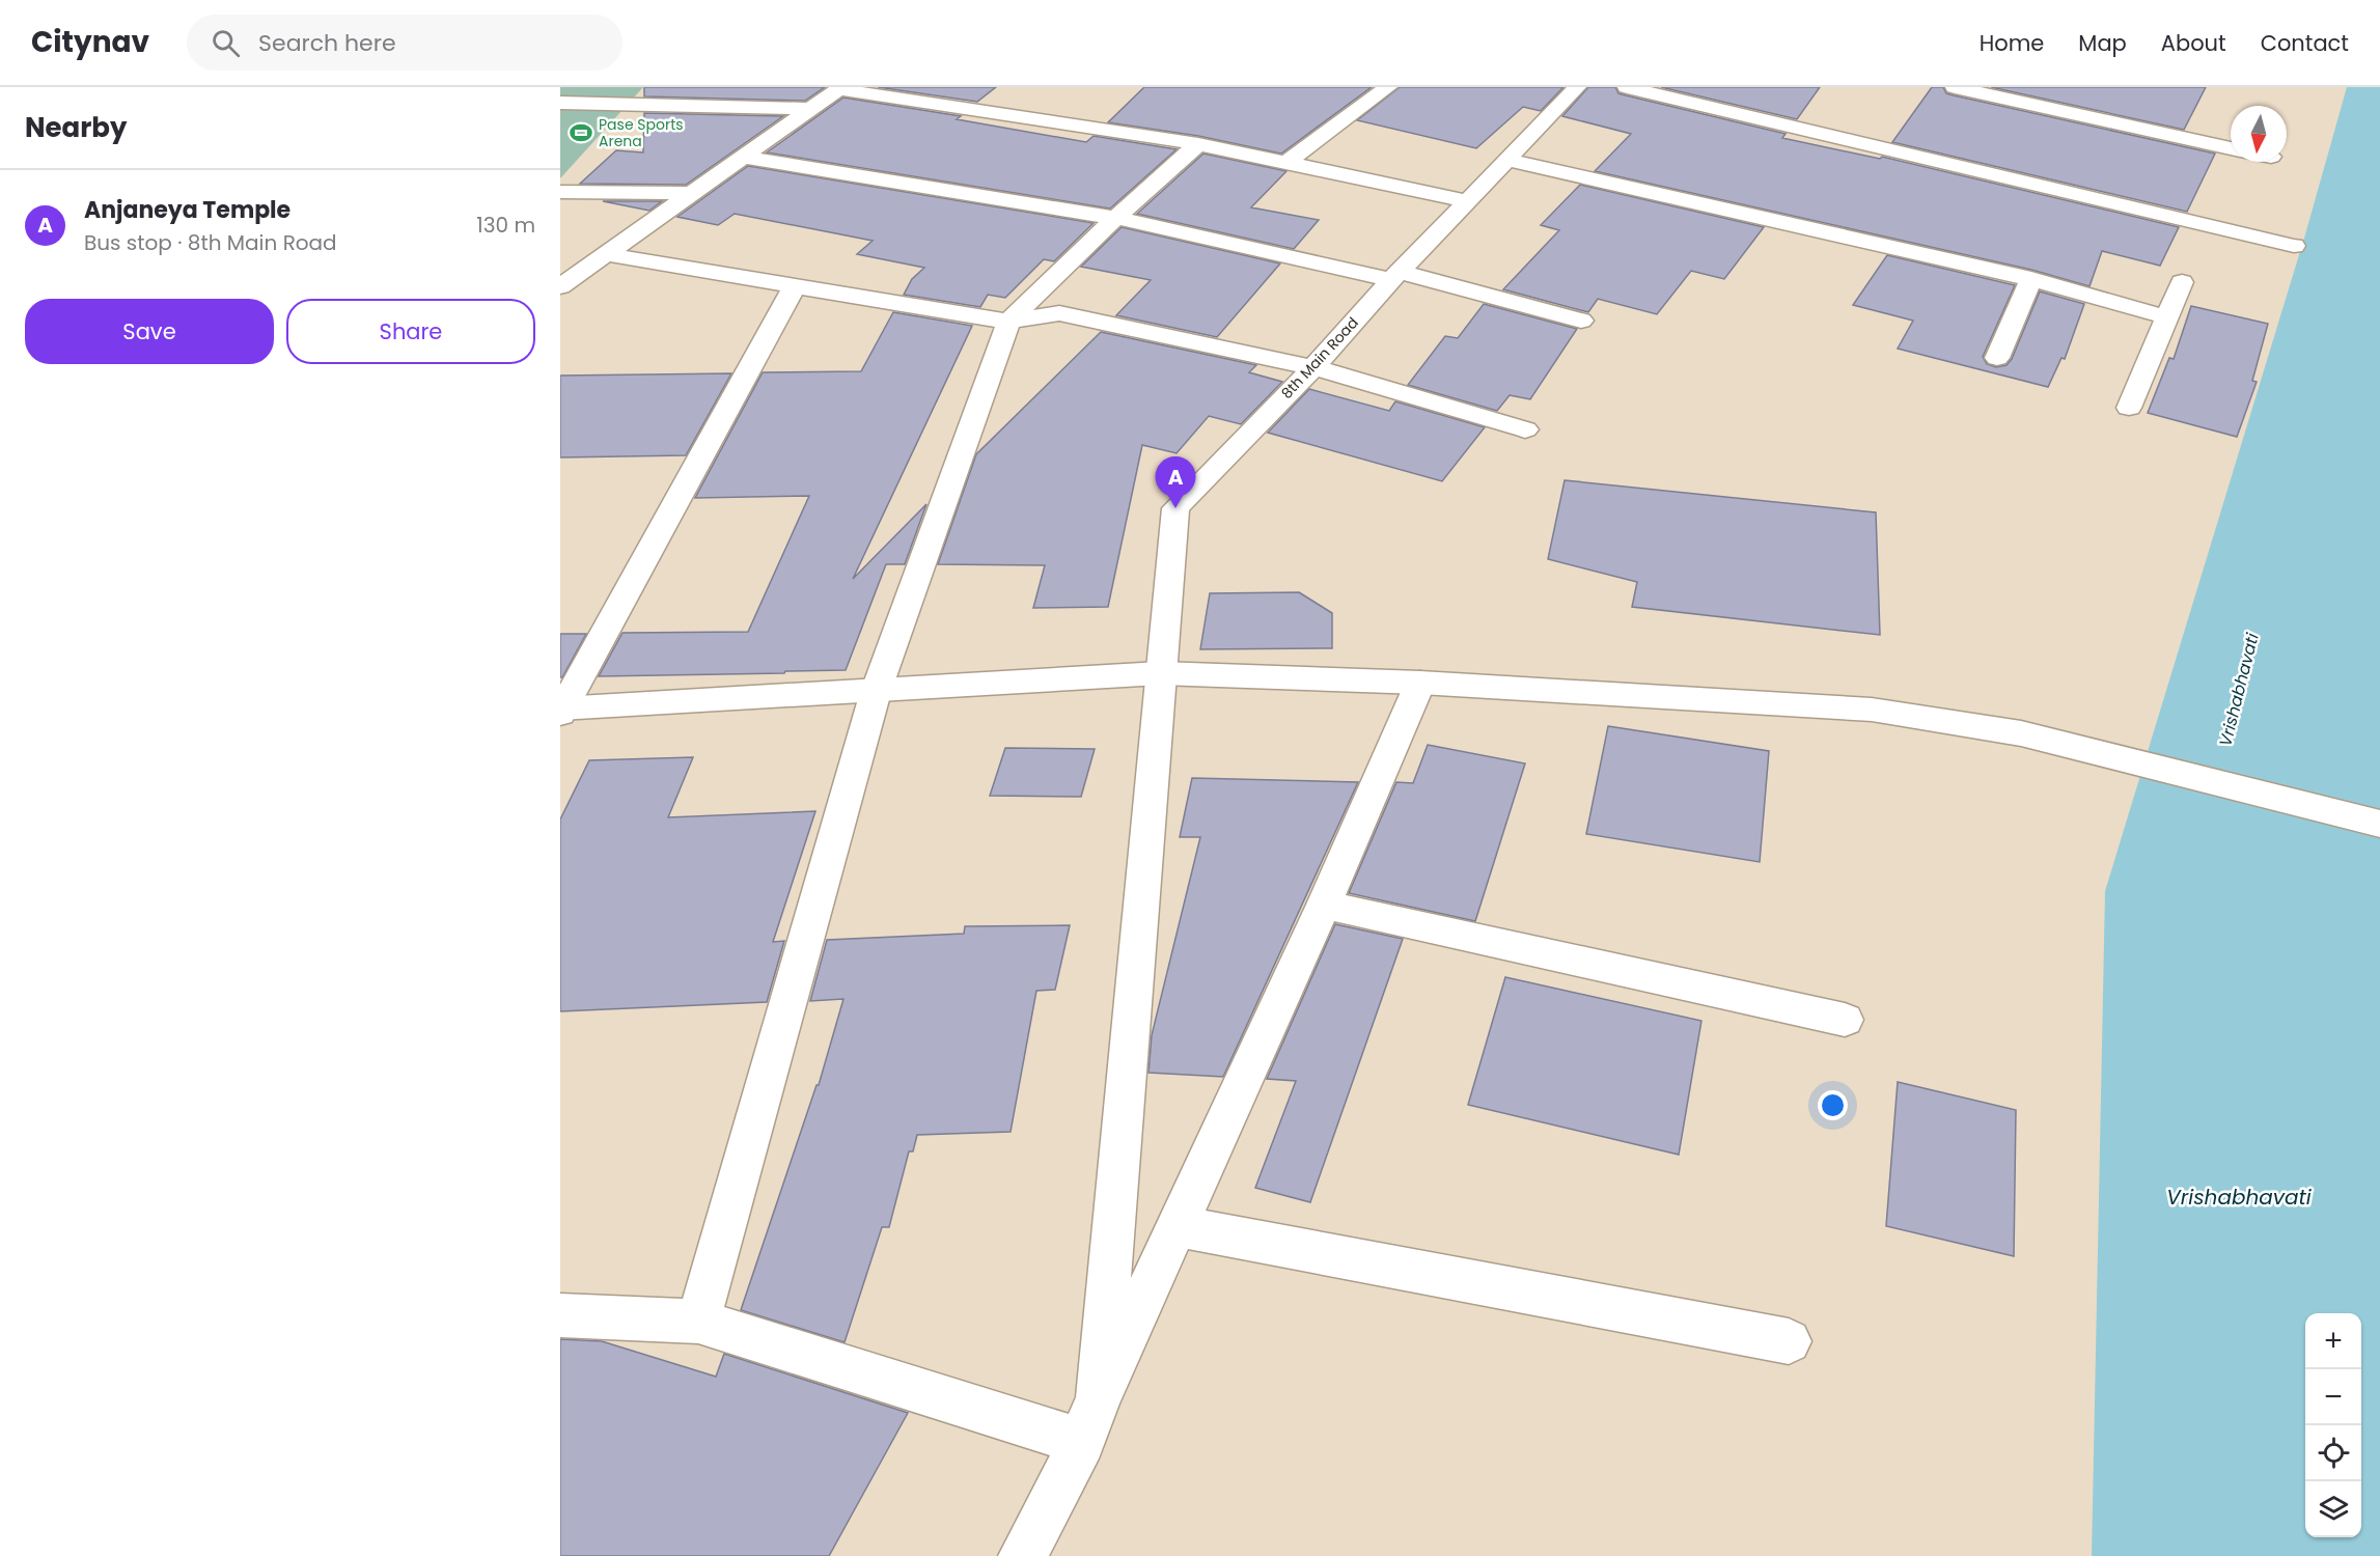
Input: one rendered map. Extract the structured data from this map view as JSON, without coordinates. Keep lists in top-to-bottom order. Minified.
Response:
{"streets":{"street":["8th Main Road"]},"water":["Vrishabhavati"],"places":{"sports":["Pase Sports Arena"]},"north":"bottom","page":{"header":"Citynav","search":"Search here","nav":["Home","Map","About","Contact"],"heading":"Nearby","list":[{"mark":"A","name":"Anjaneya Temple","note":"Bus stop · 8th Main Road","value":"130 m"}],"buttons":["Save","Share"],"pins":"A","map_buttons":["+","−"]}}
